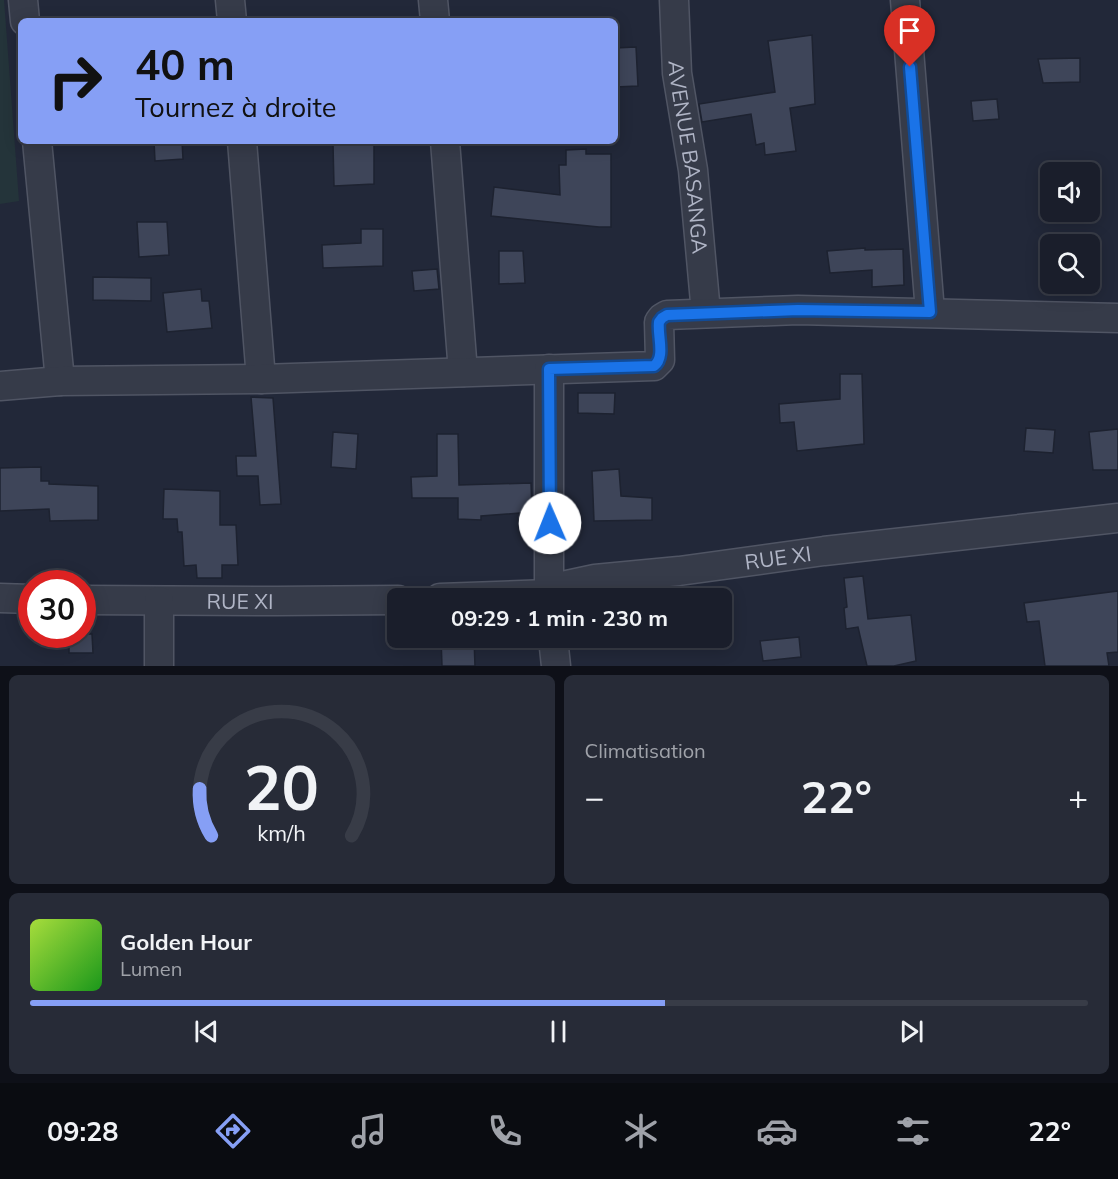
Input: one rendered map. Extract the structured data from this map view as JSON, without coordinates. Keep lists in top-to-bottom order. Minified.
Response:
{"streets":{"street":["AVENUE BASANGA","RUE XI"]},"page":{"turn":["40 m","Tournez à droite"],"limit":"30","trip":"09:29 · 1 min · 230 m","tile":"Climatisation","heat":["−","22°","+"],"song":["Golden Hour","Lumen"],"tabs":["09:28","22°"],"gauge":["20","km/h"]}}
